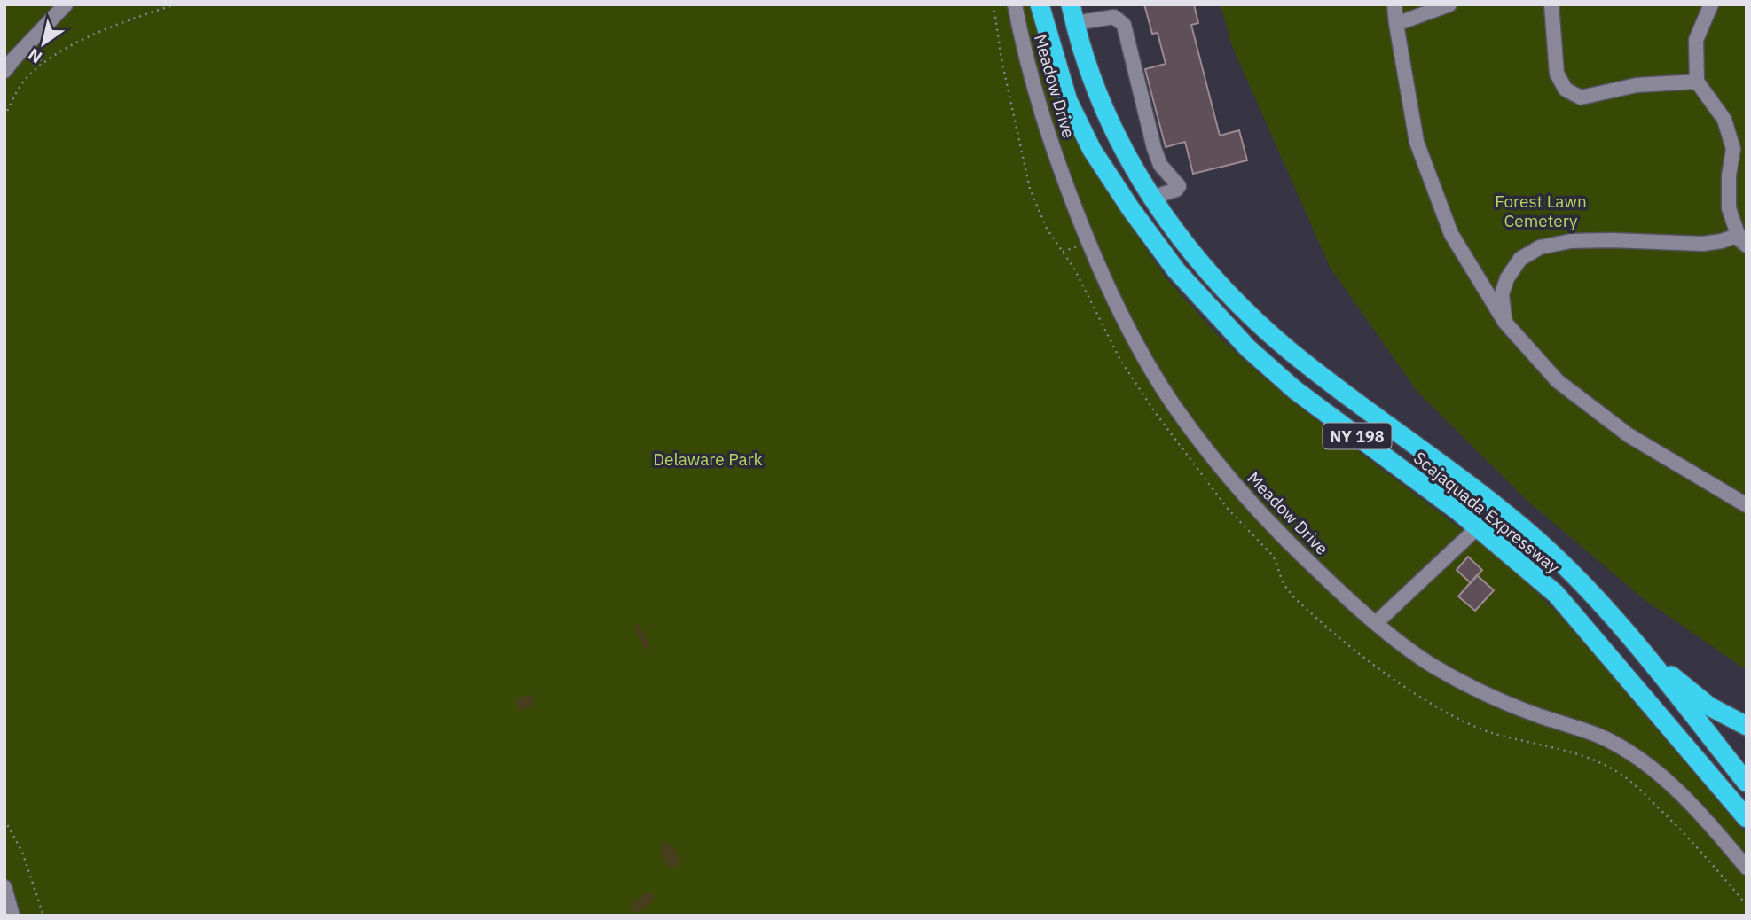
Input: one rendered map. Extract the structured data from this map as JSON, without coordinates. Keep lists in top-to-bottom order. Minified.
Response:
{"streets":{"highway":["NY 198","Scajaquada Expressway"],"street":["Meadow Drive"]},"parks":["Forest Lawn Cemetery","Delaware Park"],"north":"bottom left"}
